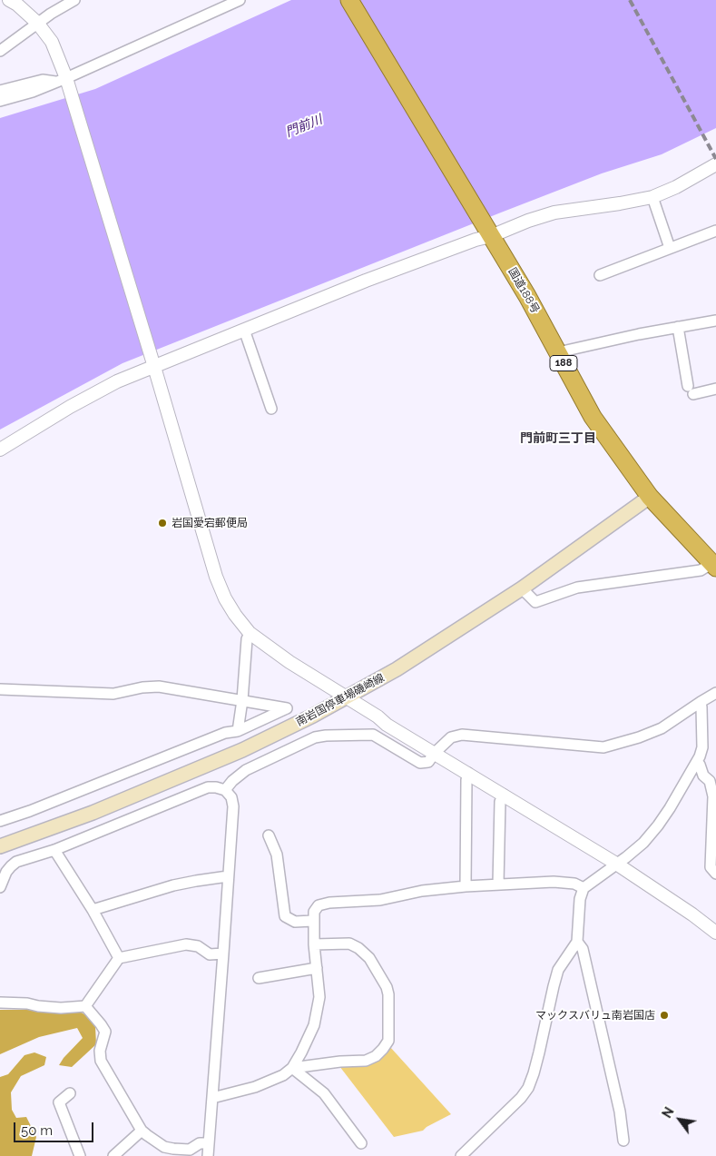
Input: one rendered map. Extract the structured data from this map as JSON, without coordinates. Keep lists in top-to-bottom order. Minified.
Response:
{"streets":{"highway":["国道188号","188"],"main road":["南岩国停車場磯崎線"]},"crossings":[["国道188号","南岩国停車場磯崎線"]],"districts":["門前町三丁目"],"water":["門前川"],"places":["岩国愛宕郵便局","マックスバリュ南岩国店"],"scale_bar":"50 m","north":"top left"}
